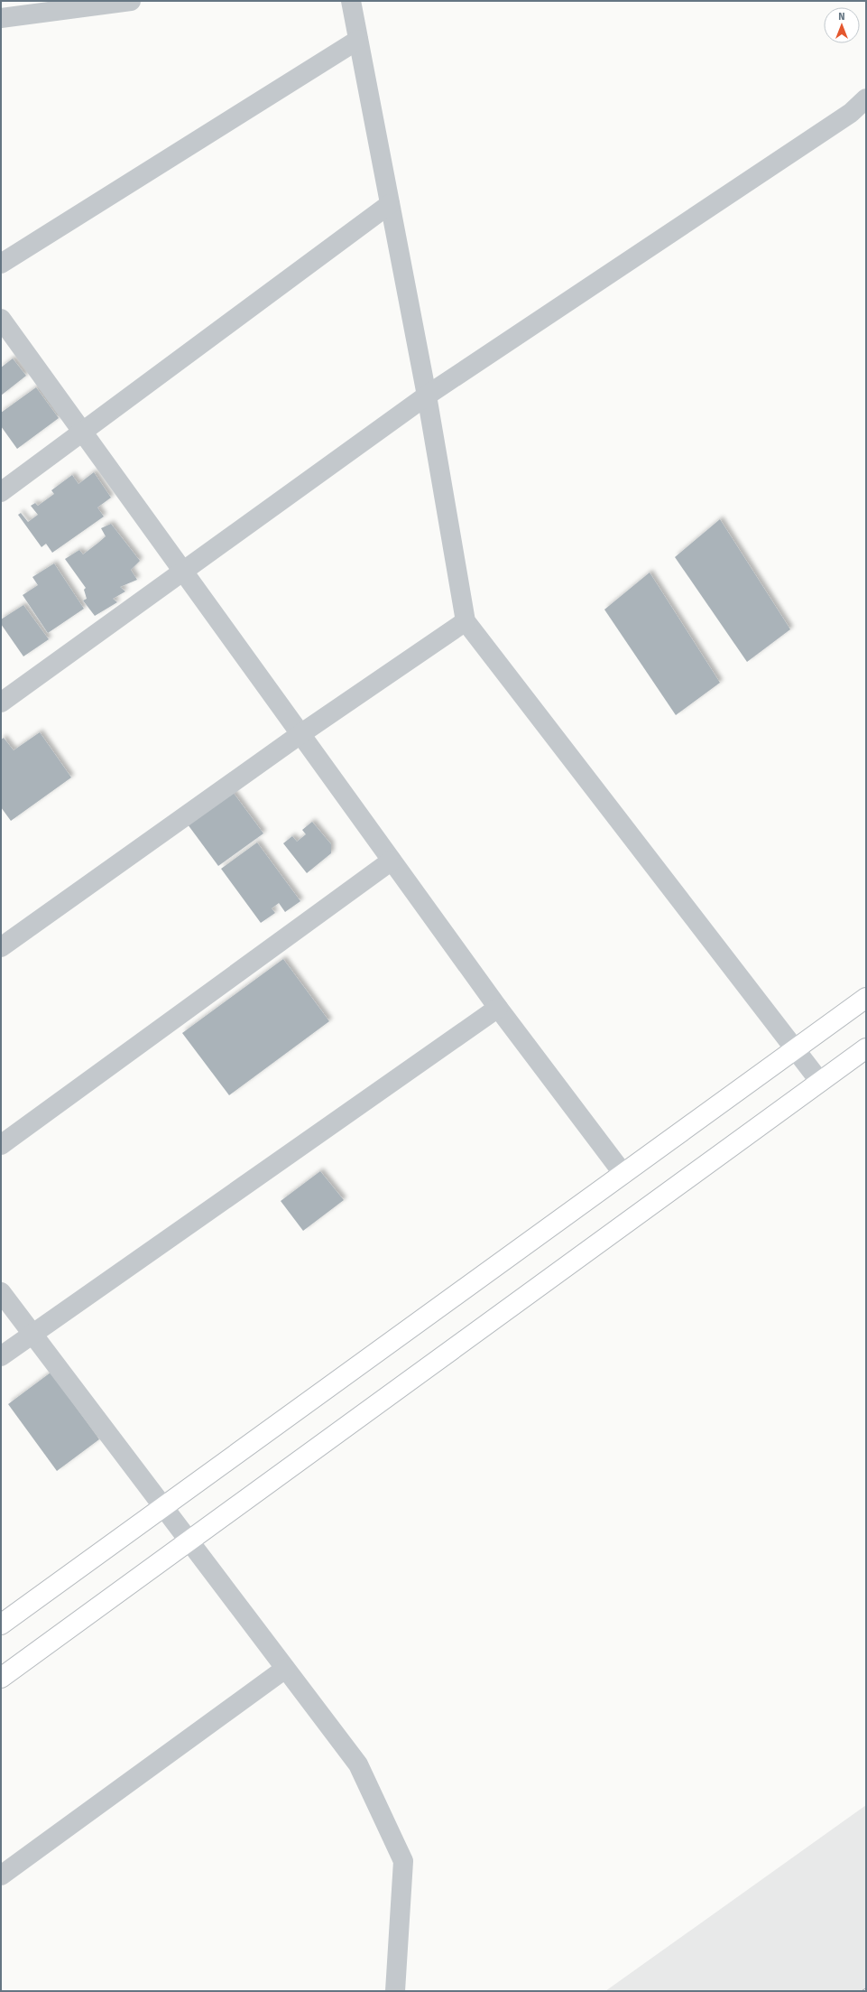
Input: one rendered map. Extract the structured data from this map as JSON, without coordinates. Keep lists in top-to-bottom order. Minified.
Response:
{"north":"top"}
